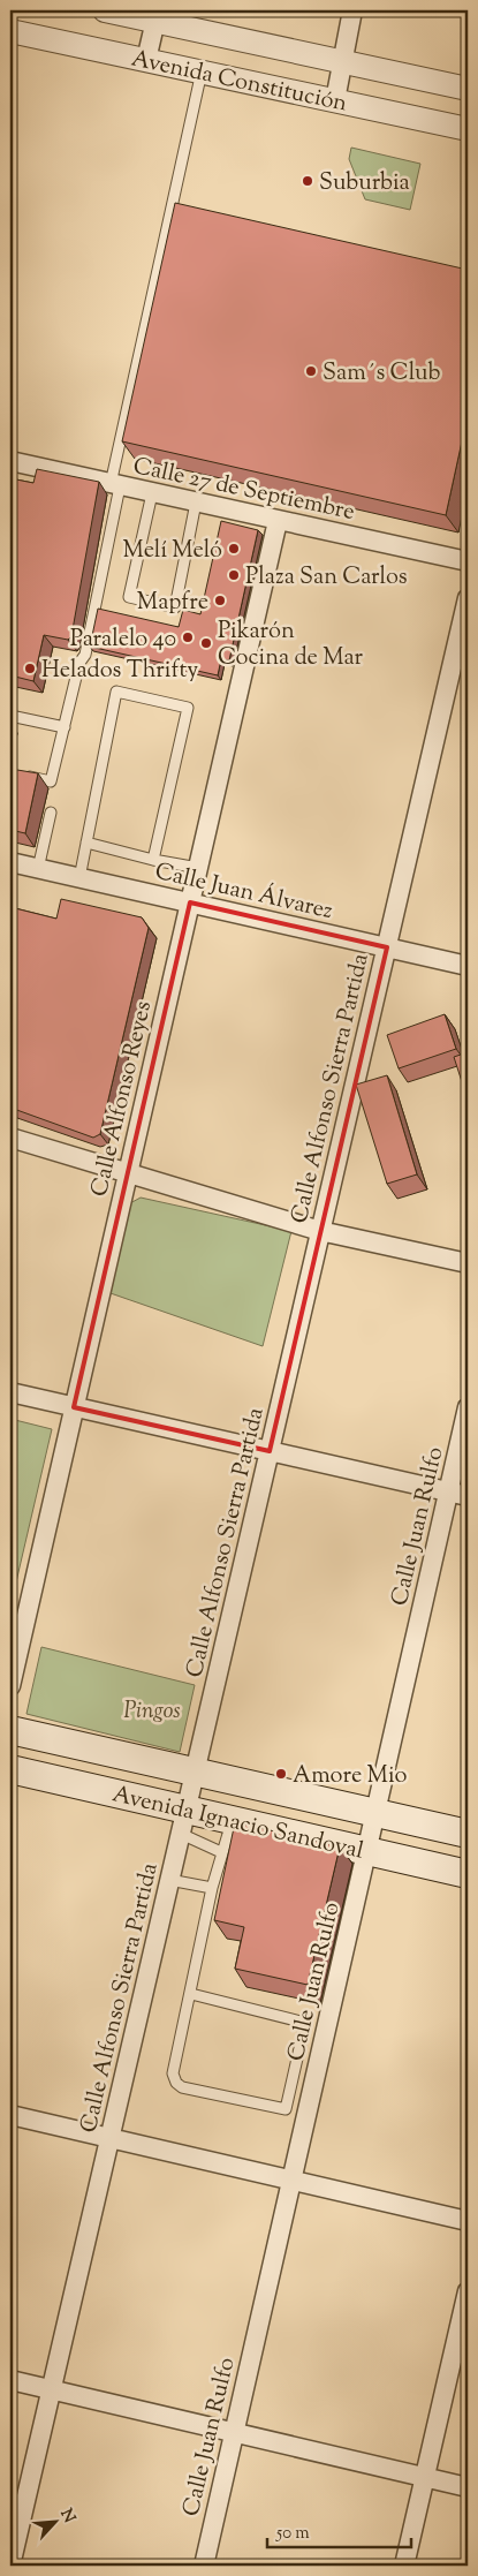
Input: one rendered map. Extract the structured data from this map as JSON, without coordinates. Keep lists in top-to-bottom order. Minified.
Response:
{"streets":{"main road":["Avenida Ignacio Sandoval"],"street":["Avenida Constitución","Calle 27 de Septiembre","Calle Juan Álvarez","Calle Alfonso Sierra Partida","Calle Alfonso Reyes","Calle Juan Rulfo"]},"crossings":[["Calle 27 de Septiembre","Calle Alfonso Reyes"],["Calle Juan Álvarez","Calle Alfonso Sierra Partida"],["Calle Juan Álvarez","Calle Alfonso Reyes"],["Calle Alfonso Sierra Partida","Avenida Ignacio Sandoval"],["Calle Juan Rulfo","Avenida Ignacio Sandoval"]],"parks":["Pingos"],"places":["Suburbia","Sam´s Club","Melí Meló","Plaza San Carlos","Mapfre","Paralelo 40","Pikarón Cocina de Mar","Helados Thrifty","Amore Mio"],"scale_bar":"50 m","north":"top right"}
